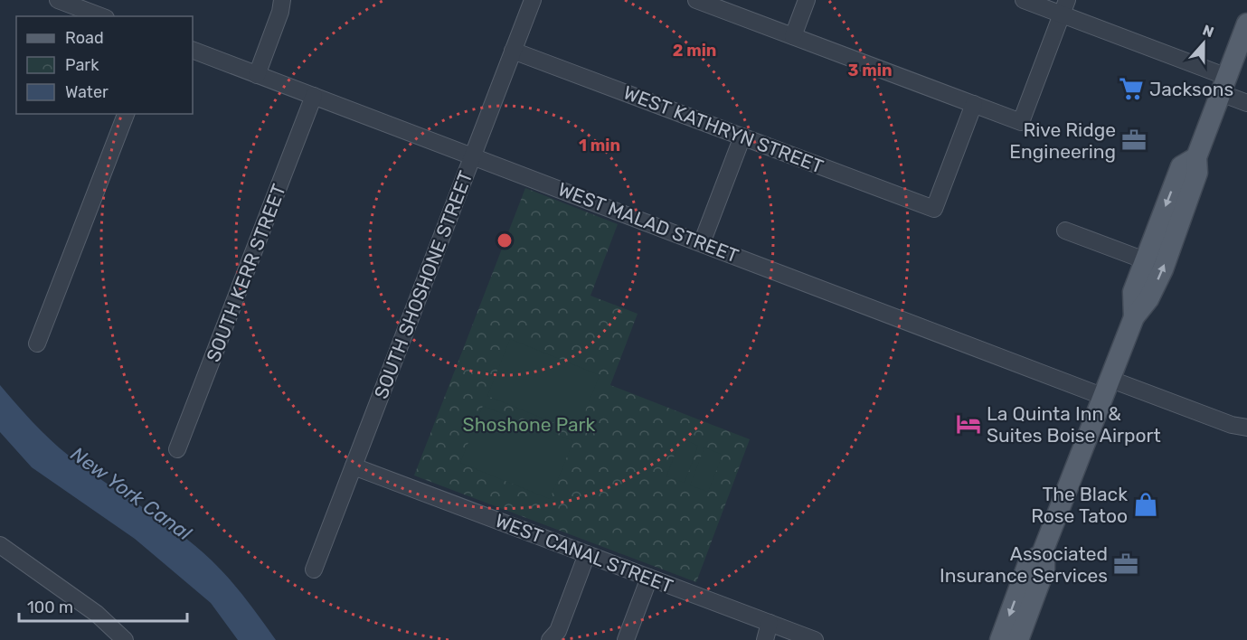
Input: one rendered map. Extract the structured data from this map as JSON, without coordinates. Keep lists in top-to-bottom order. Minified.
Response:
{"streets":{"street":["WEST KATHRYN STREET","WEST MALAD STREET","SOUTH KERR STREET","SOUTH SHOSHONE STREET","WEST CANAL STREET"]},"crossings":[["WEST KATHRYN STREET","SOUTH SHOSHONE STREET"],["WEST MALAD STREET","SOUTH KERR STREET"],["WEST MALAD STREET","SOUTH SHOSHONE STREET"],["SOUTH SHOSHONE STREET","WEST CANAL STREET"]],"water":["New York Canal"],"parks":["Shoshone Park"],"places":{"supermarket":["Jacksons"],"office":["Rive Ridge Engineering","Associated Insurance Services"],"hotel":["La Quinta Inn & Suites Boise Airport"],"shop":["The Black Rose Tatoo"]},"legend":["Road","Park","Water"],"scale_bar":"100 m","north":"top","rings":["2 min","3 min","1 min"]}
